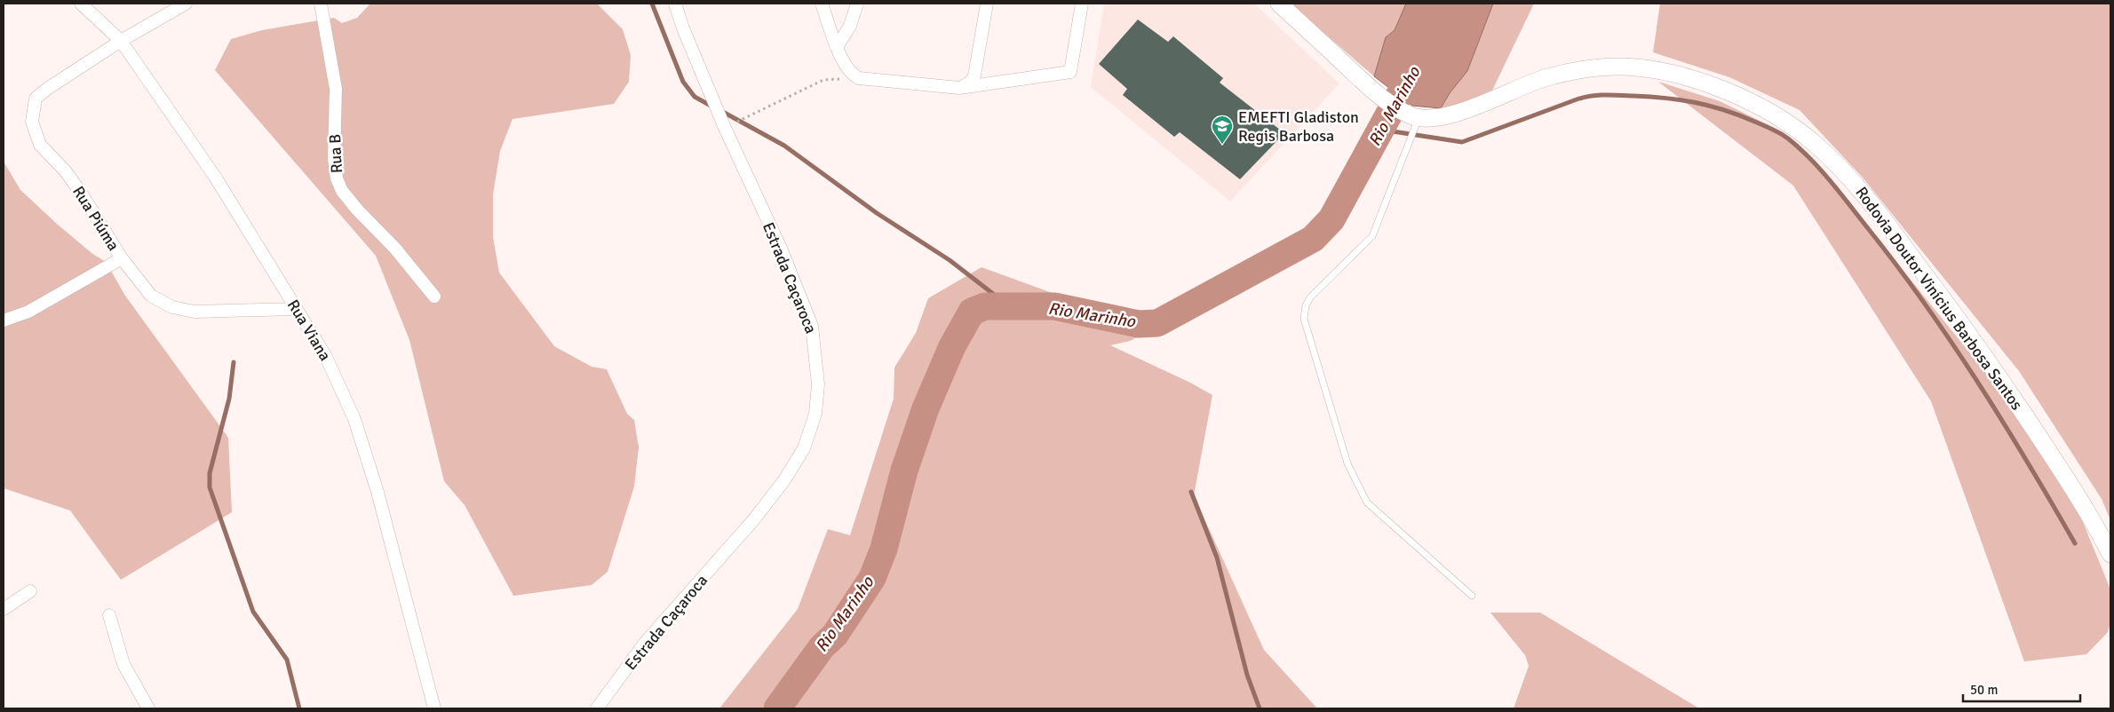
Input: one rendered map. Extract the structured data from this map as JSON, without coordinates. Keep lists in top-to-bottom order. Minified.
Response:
{"streets":{"main road":["Rodovia Doutor Vinícius Barbosa Santos"],"street":["Rua B","Rua Piúma","Estrada Caçaroca","Rua Viana"]},"crossings":[["Rua Piúma","Rua Viana"]],"water":["Rio Marinho"],"places":{"school or university":["EMEFTI Gladiston Regis Barbosa"]},"scale_bar":"50 m"}
